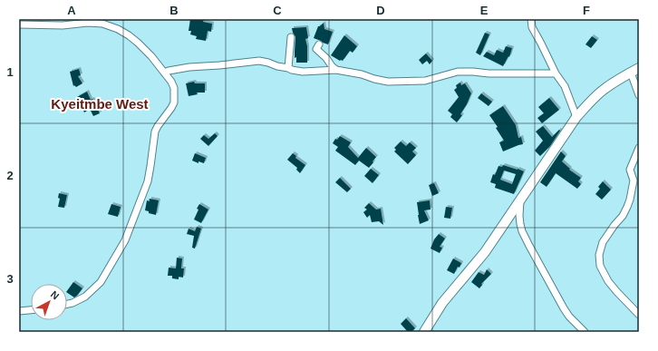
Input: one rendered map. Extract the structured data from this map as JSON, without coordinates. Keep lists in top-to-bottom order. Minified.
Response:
{"districts":["Kyeitmbe West"],"north":"top right","grid":{"columns":["A","B","C","D","E","F"],"rows":["1","2","3"]}}
